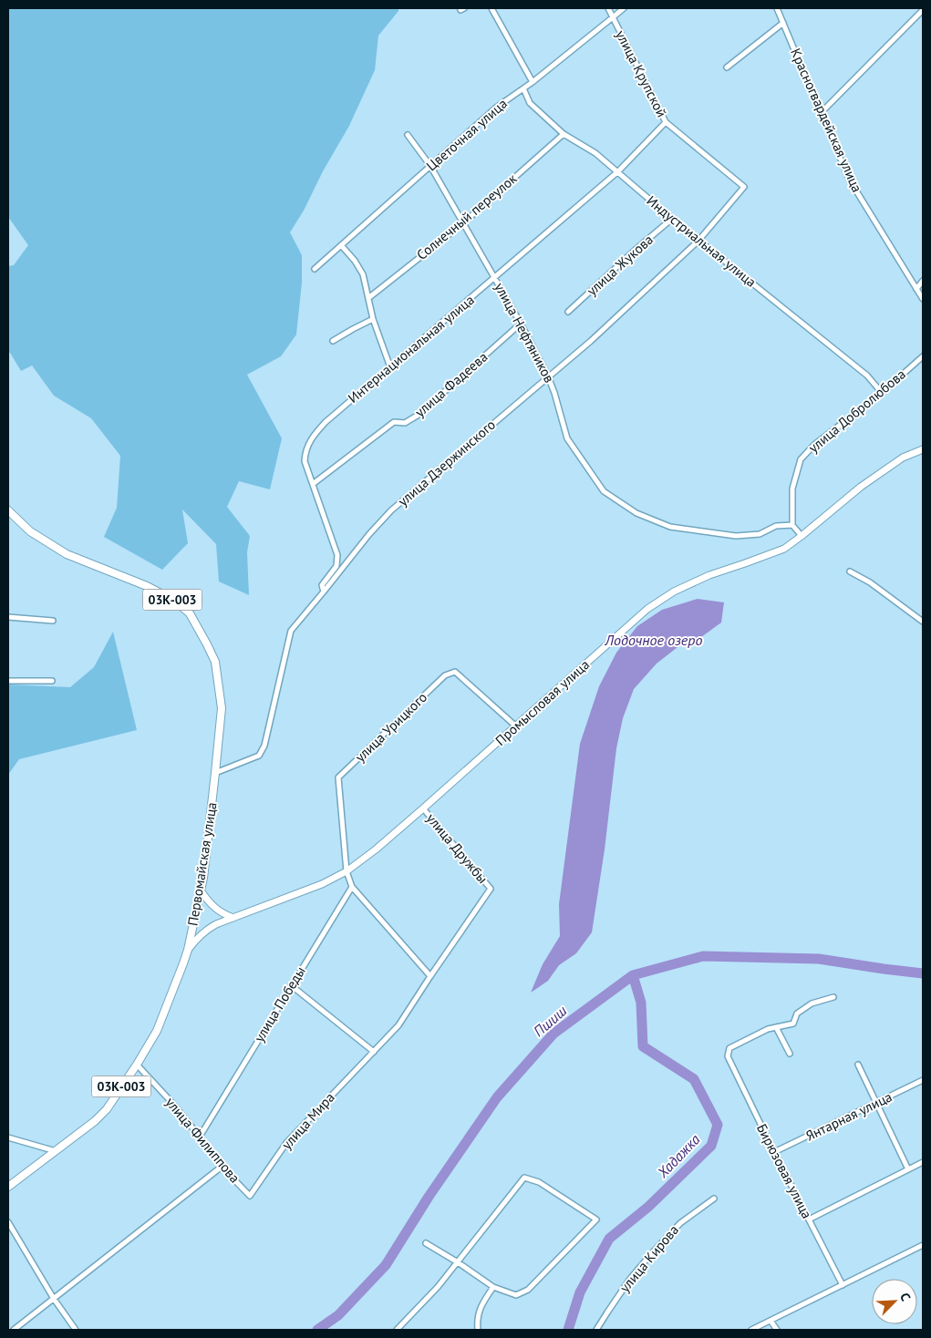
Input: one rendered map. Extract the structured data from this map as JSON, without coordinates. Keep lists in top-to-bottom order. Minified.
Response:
{"streets":{"main road":["03К-003","Промысловая улица","Первомайская улица"],"street":["улица Крупской","Красногвардейская улица","Цветочная улица","Солнечный переулок","Индустриальная улица","улица Жукова","улица Нефтяников","Интернациональная улица","улица Фадеева","улица Добролюбова","улица Дзержинского","улица Урицкого","улица Дружбы","улица Победы","Янтарная улица","улица Мира","улица Филиппова","Бирюзовая улица","улица Кирова"]},"crossings":[["улица Крупской","Цветочная улица"],["улица Крупской","Интернациональная улица"],["улица Крупской","улица Дзержинского"],["Цветочная улица","Индустриальная улица"],["Цветочная улица","улица Нефтяников"],["Солнечный переулок","Индустриальная улица"],["Солнечный переулок","улица Нефтяников"],["Индустриальная улица","улица Жукова"],["Индустриальная улица","Интернациональная улица"],["Индустриальная улица","улица Добролюбова"],["Индустриальная улица","улица Дзержинского"],["улица Нефтяников","Интернациональная улица"],["улица Нефтяников","улица Фадеева"],["улица Нефтяников","улица Добролюбова"],["улица Нефтяников","улица Дзержинского"],["Интернациональная улица","улица Фадеева"],["улица Дзержинского","03К-003"],["улица Дзержинского","Первомайская улица"],["03К-003","Первомайская улица"],["Промысловая улица","улица Урицкого"],["Промысловая улица","улица Дружбы"],["Промысловая улица","Первомайская улица"],["улица Дружбы","улица Мира"],["Первомайская улица","улица Филиппова"],["улица Победы","улица Филиппова"],["Янтарная улица","Бирюзовая улица"],["улица Мира","улица Филиппова"]],"water":["Лодочное озеро","Пшиш","Хадажка"],"north":"top right"}
